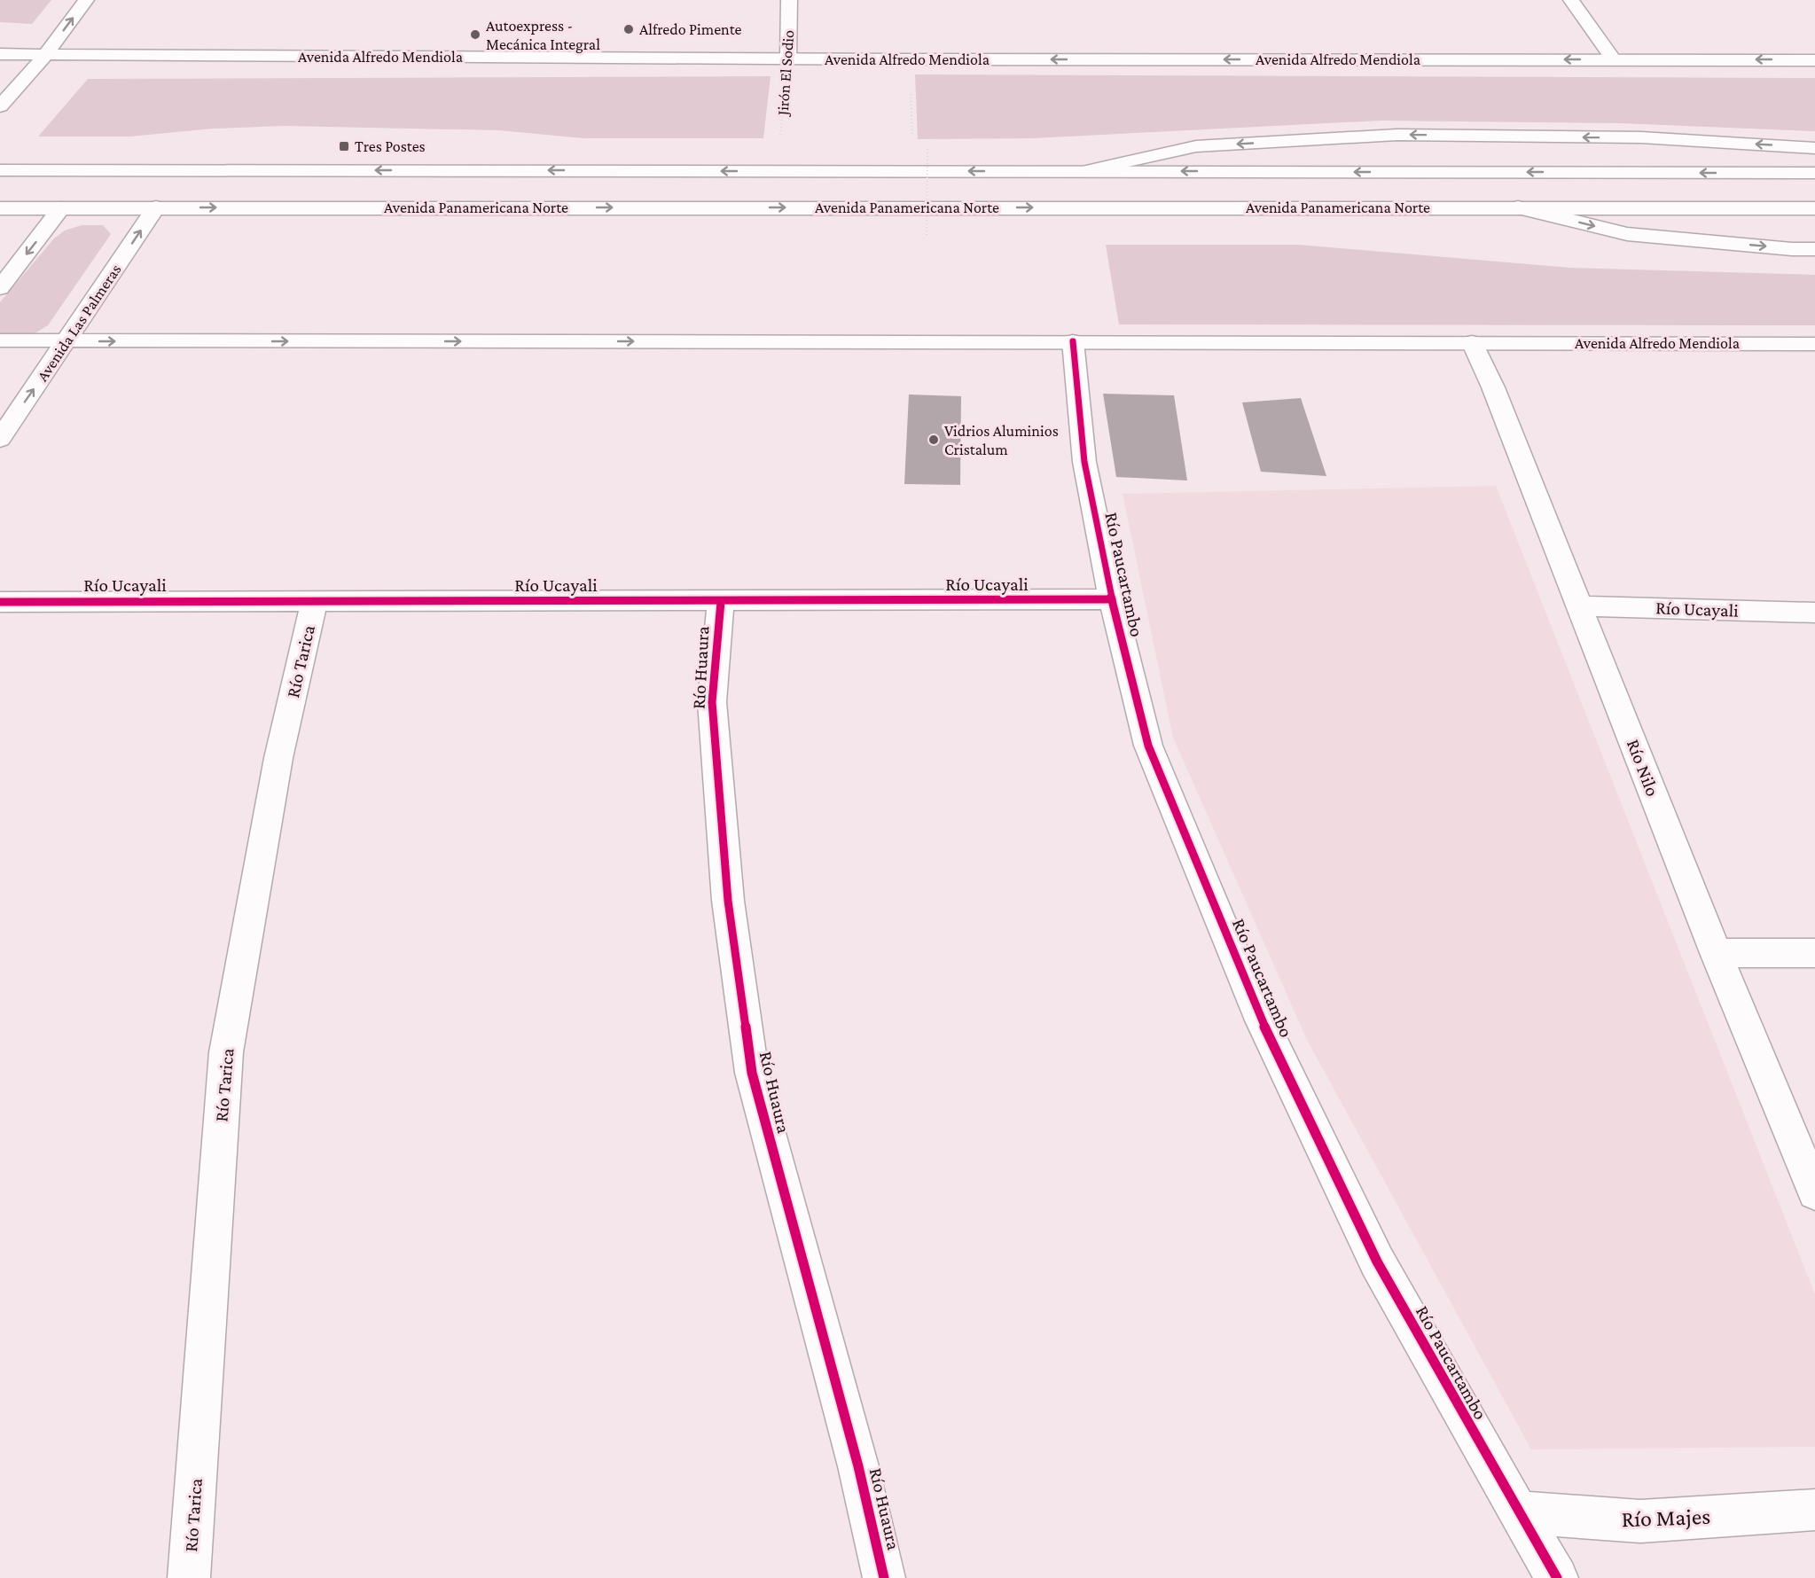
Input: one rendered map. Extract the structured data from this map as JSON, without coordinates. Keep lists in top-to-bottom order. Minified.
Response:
{"streets":{"main road":["Avenida Alfredo Mendiola","Jirón El Sodio","Avenida Panamericana Norte","Avenida Las Palmeras","Río Paucartambo","Río Ucayali","Río Tarica","Río Huaura","Río Nilo","Río Majes"]},"crossings":[["Avenida Alfredo Mendiola","Jirón El Sodio"],["Avenida Alfredo Mendiola","Avenida Las Palmeras"],["Avenida Alfredo Mendiola","Río Paucartambo"],["Avenida Alfredo Mendiola","Río Nilo"],["Avenida Panamericana Norte","Avenida Las Palmeras"],["Río Paucartambo","Río Ucayali"],["Río Paucartambo","Río Majes"],["Río Ucayali","Río Tarica"],["Río Ucayali","Río Huaura"],["Río Ucayali","Río Nilo"]],"places":{"other":["Alfredo Pimente","Autoexpress - Mecánica Integral","Vidrios Aluminios Cristalum"],"transit":["Tres Postes"]}}
